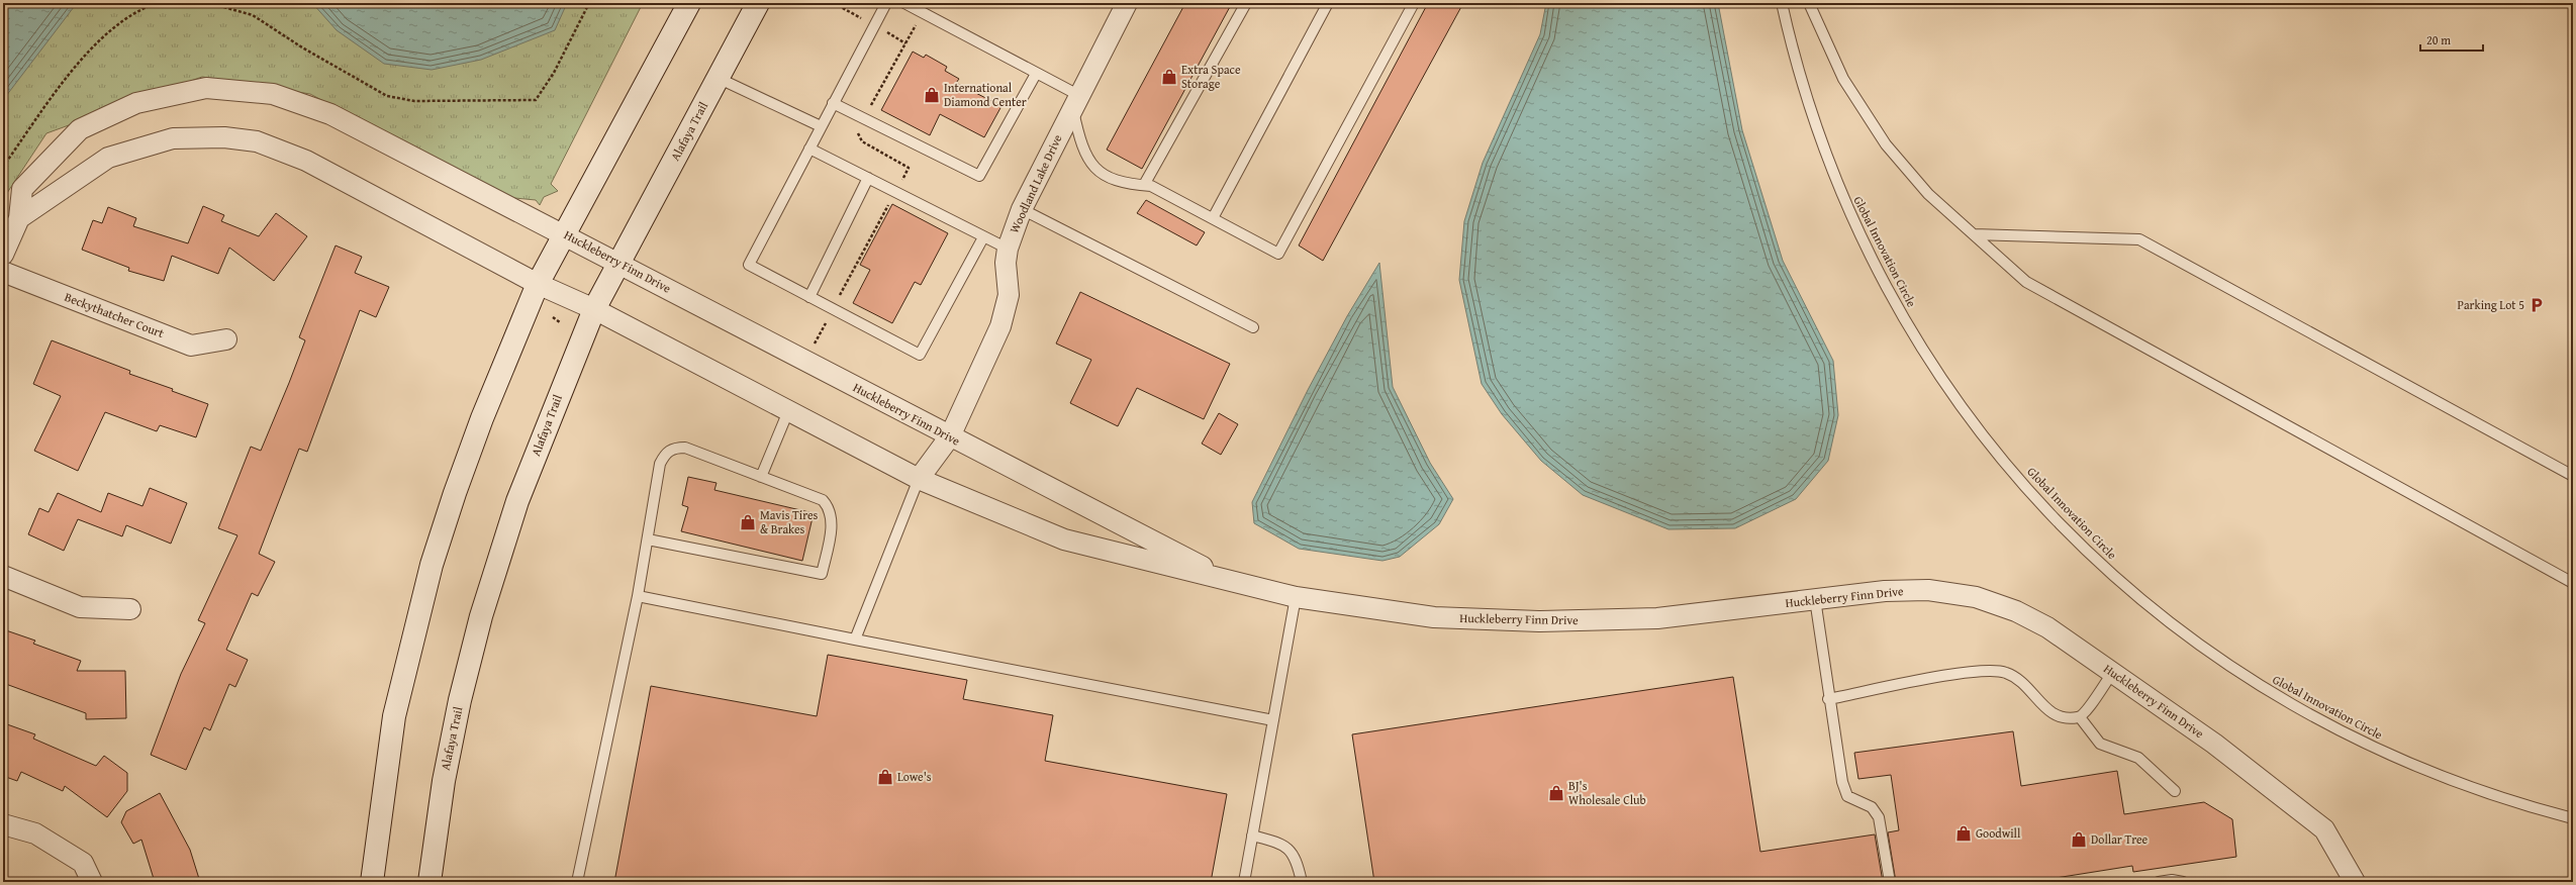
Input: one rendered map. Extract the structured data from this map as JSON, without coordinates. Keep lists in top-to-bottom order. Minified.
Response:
{"streets":{"main road":["Alafaya Trail"],"street":["Woodland Lake Drive","Huckleberry Finn Drive","Beckythatcher Court"],"lane":["Global Innovation Circle"]},"crossings":[["Alafaya Trail","Huckleberry Finn Drive"],["Woodland Lake Drive","Huckleberry Finn Drive"]],"places":{"shop":["Extra Space Storage","International Diamond Center","Mavis Tires & Brakes","Lowe's","BJ's Wholesale Club","Goodwill","Dollar Tree"],"parking":["Parking Lot 5"]},"scale_bar":"20 m"}
